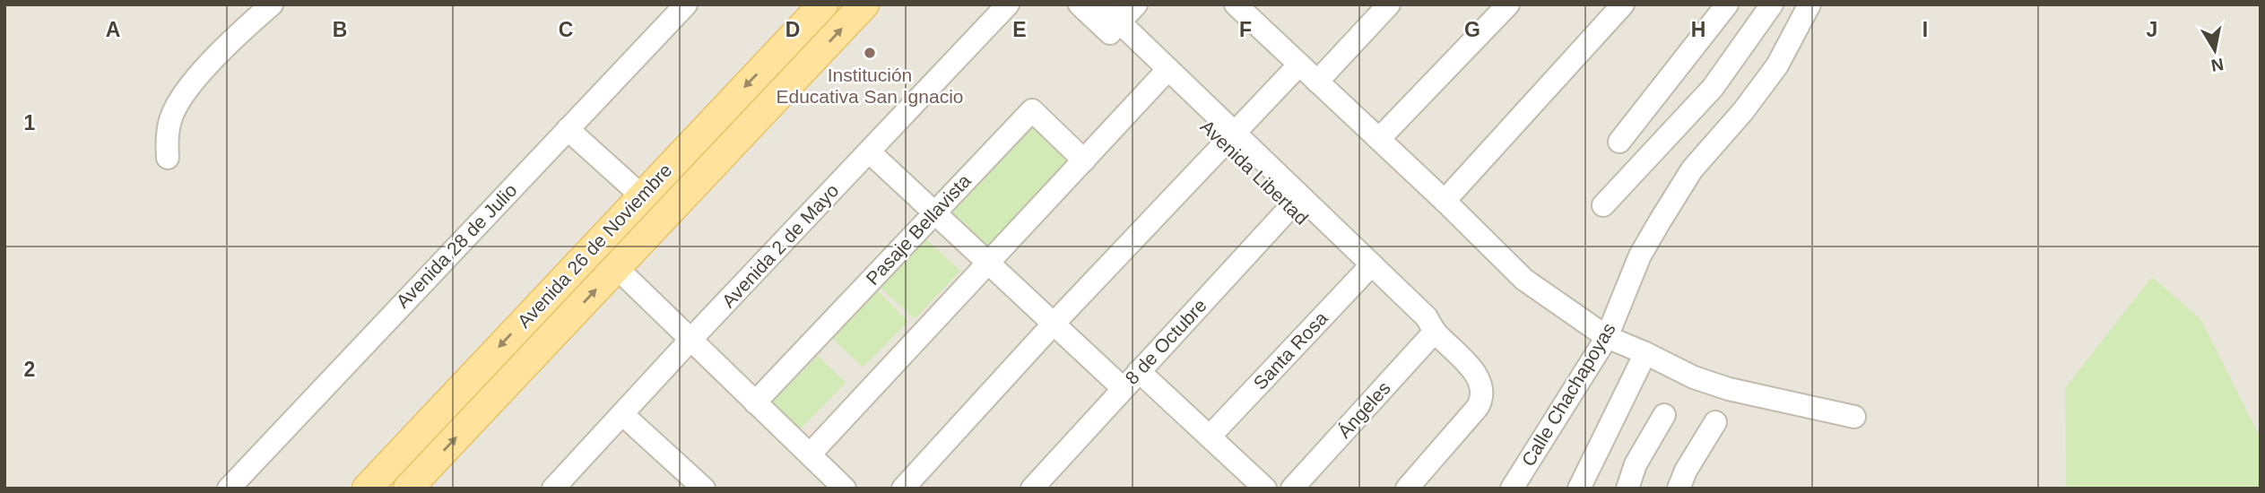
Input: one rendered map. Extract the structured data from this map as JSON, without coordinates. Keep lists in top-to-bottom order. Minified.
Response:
{"streets":{"main road":["Avenida 26 de Noviembre"],"street":["Avenida Libertad","Pasaje Bellavista","Avenida 28 de Julio","Avenida 2 de Mayo","8 de Octubre","Santa Rosa","Calle Chachapoyas","Ángeles"]},"crossings":[["Avenida Libertad","8 de Octubre"],["Avenida Libertad","Santa Rosa"],["Avenida Libertad","Ángeles"]],"places":["Institución Educativa San Ignacio"],"north":"bottom","grid":{"columns":["A","B","C","D","E","F","G","H","I","J"],"rows":["1","2"]}}
